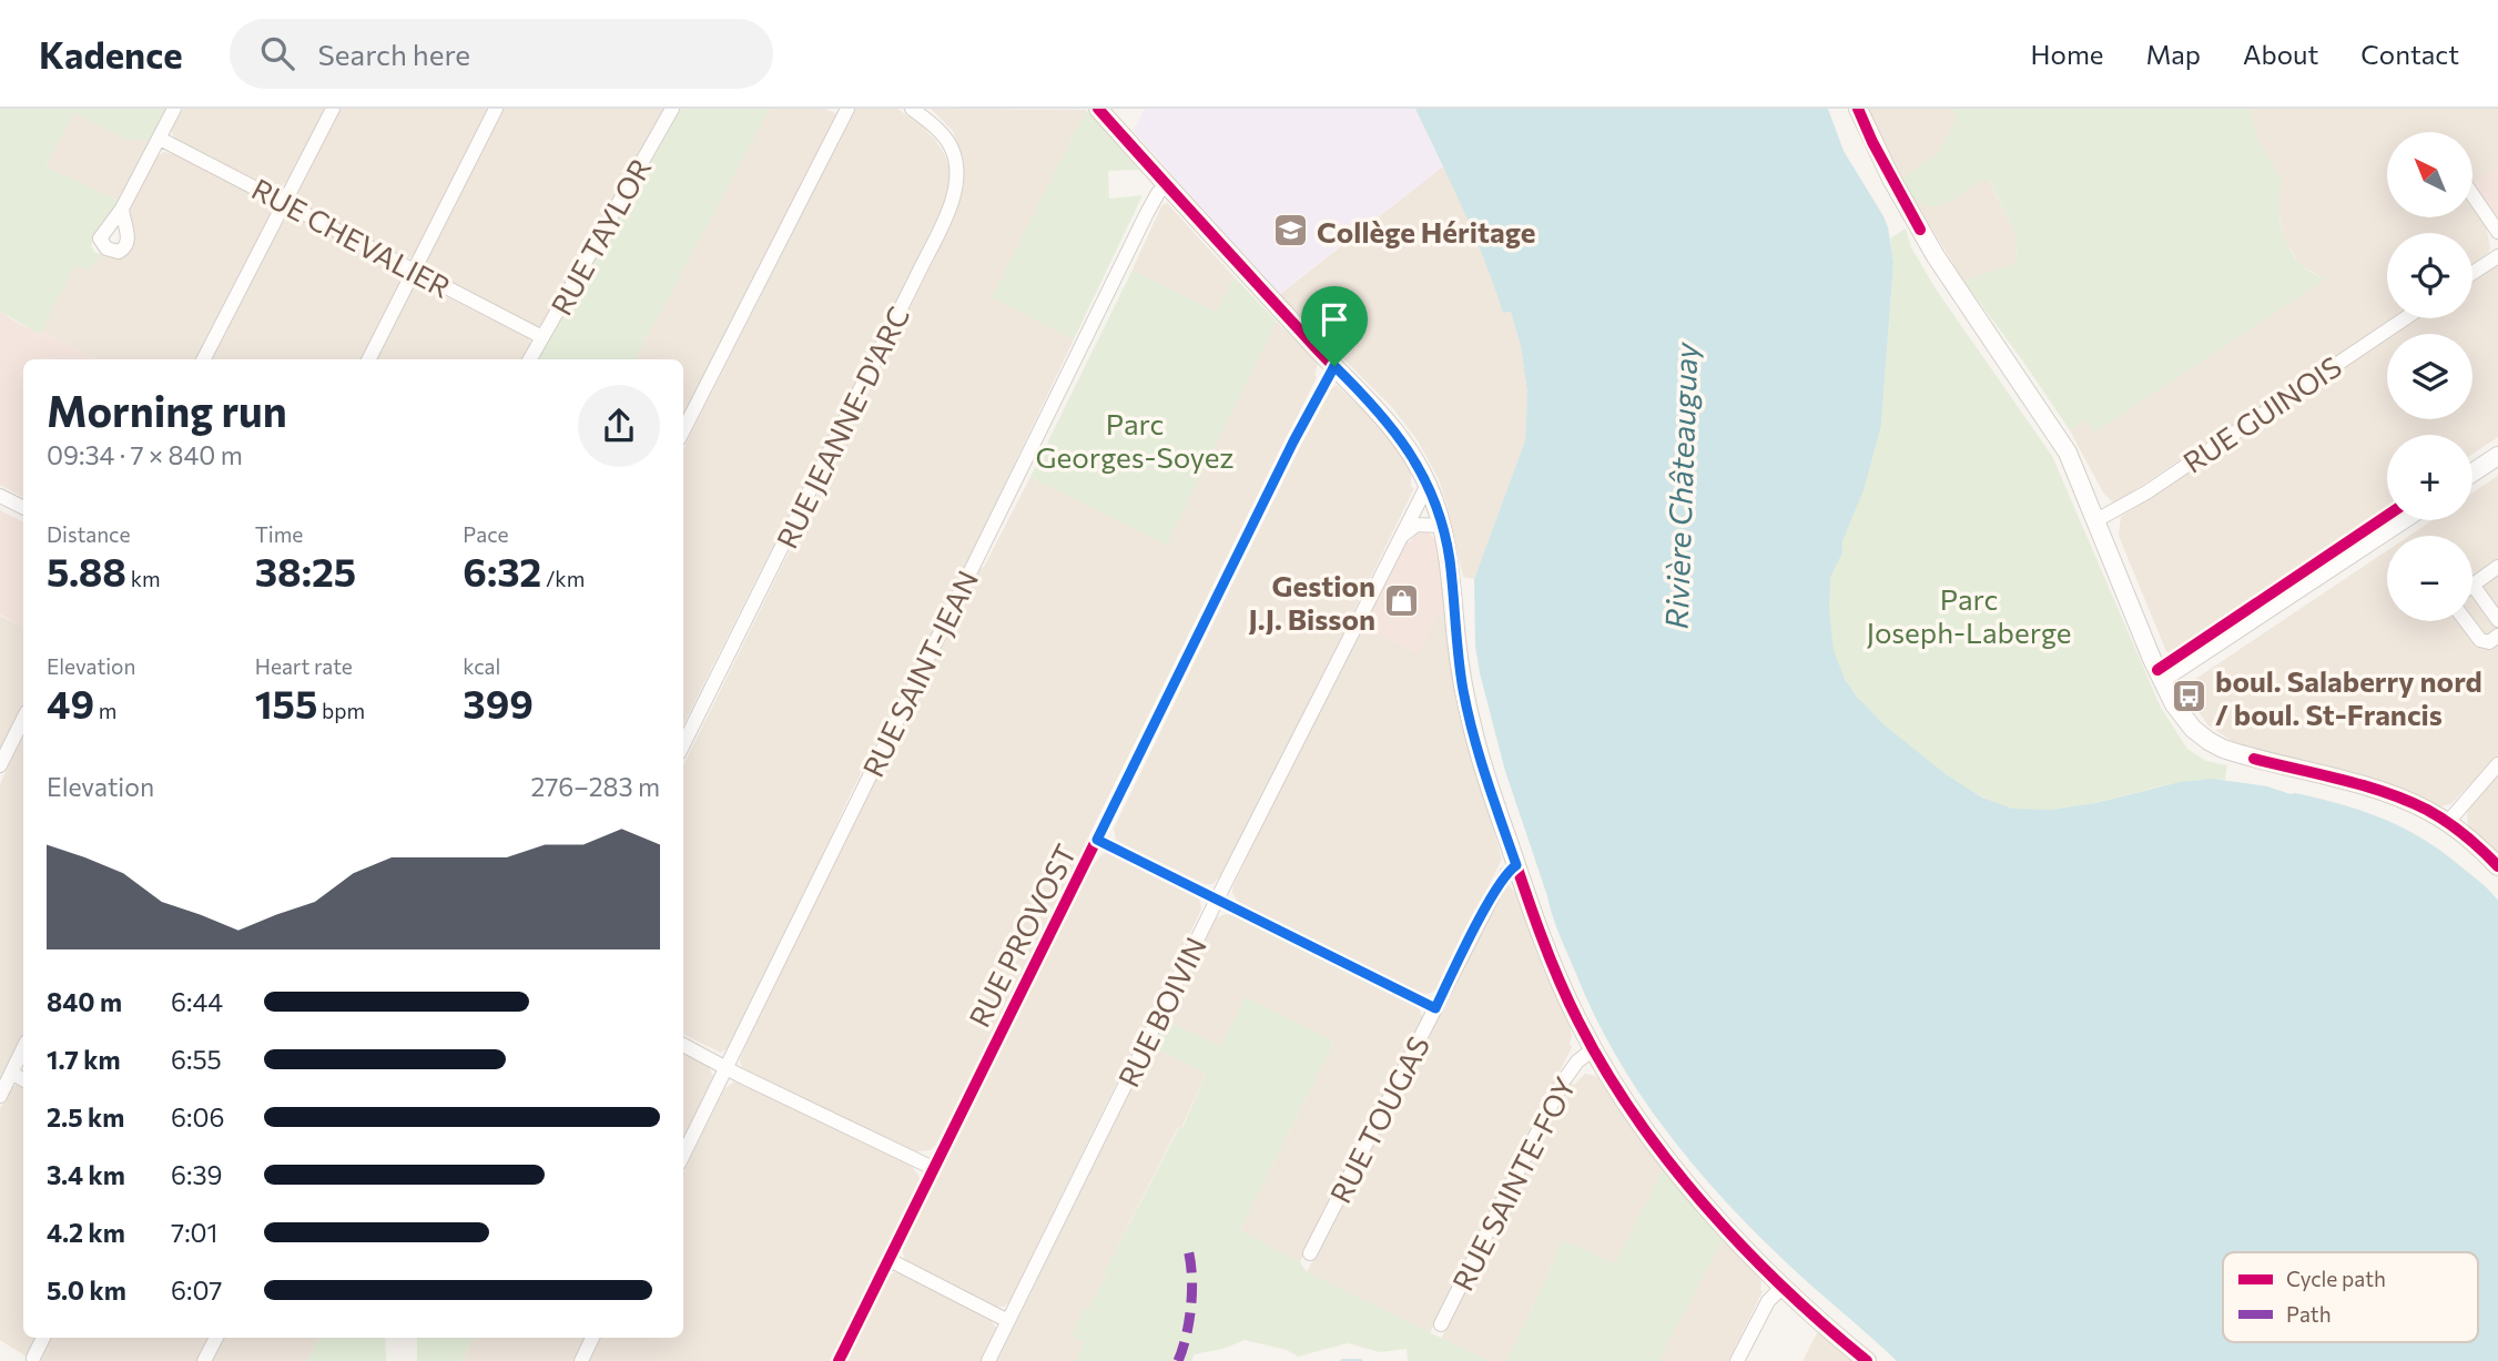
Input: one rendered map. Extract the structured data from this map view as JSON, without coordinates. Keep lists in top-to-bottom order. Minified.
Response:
{"streets":{"street":["RUE TAYLOR","RUE CHEVALIER","RUE GUINOIS","RUE JEANNE-D'ARC","RUE SAINT-JEAN","RUE PROVOST","RUE BOIVIN","RUE TOUGAS","RUE SAINTE-FOY"]},"crossings":[["RUE TAYLOR","RUE CHEVALIER"]],"water":["Rivière Châteauguay"],"parks":["Parc Georges-Soyez","Parc Joseph-Laberge"],"places":{"school or university":["Collège Héritage"],"shop":["Gestion J.J. Bisson"],"bus stop":["boul. Salaberry nord / boul. St-Francis"]},"legend":["Cycle path","Path"],"north":"top left","page":{"header":"Kadence","search":"Search here","nav":["Home","Map","About","Contact"],"map_buttons":["+","−"],"heading":["Morning run","09:34 · 7 × 840 m"],"stats":[["Distance","5.88 km"],["Time","38:25"],["Pace","6:32 /km"],["Elevation","49 m"],["Heart rate","155 bpm"],["kcal","399"]],"chart":["Elevation","276–283 m"],"list":[{"name":"840 m","note":"6:44"},{"name":"1.7 km","note":"6:55"},{"name":"2.5 km","note":"6:06"},{"name":"3.4 km","note":"6:39"},{"name":"4.2 km","note":"7:01"},{"name":"5.0 km","note":"6:07"}]}}
